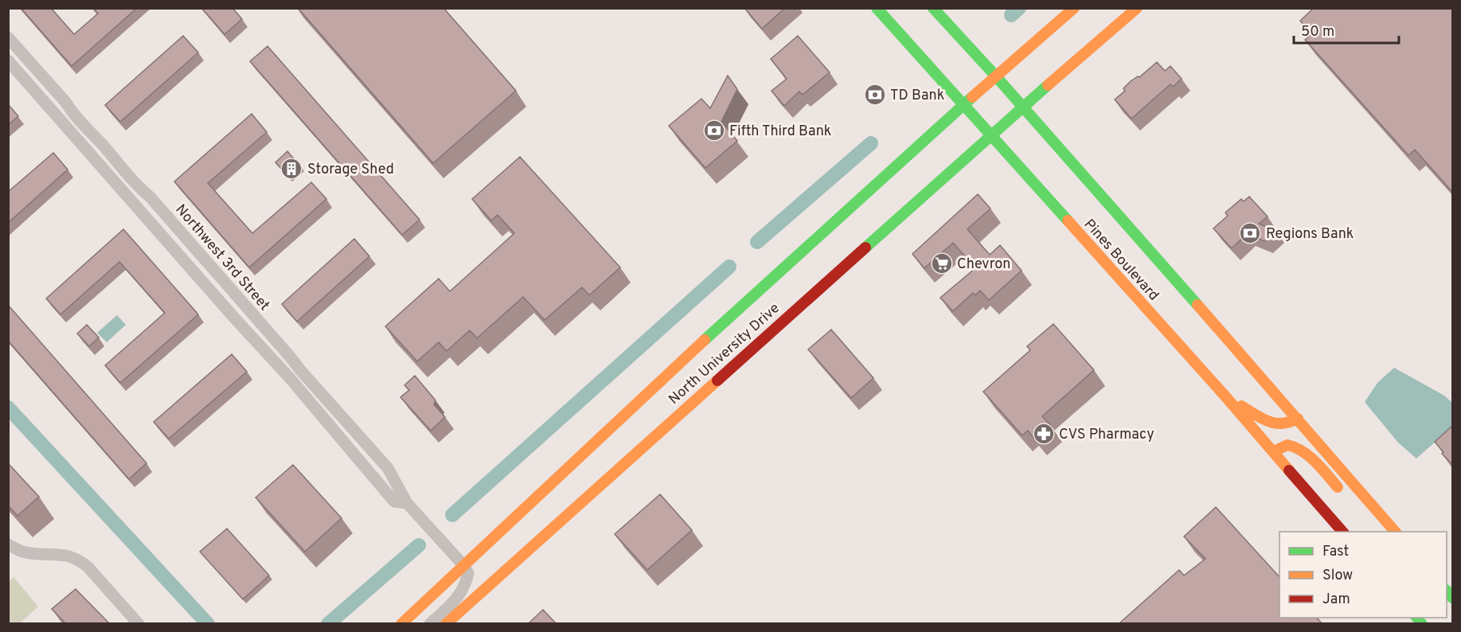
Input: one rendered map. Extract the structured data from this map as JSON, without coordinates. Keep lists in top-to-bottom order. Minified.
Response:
{"streets":{"main road":["Pines Boulevard","North University Drive"],"street":["Northwest 3rd Street"]},"crossings":[["Northwest 3rd Street","North University Drive"],["Pines Boulevard","North University Drive"]],"places":{"bank":["TD Bank","Fifth Third Bank","Regions Bank"],"building":["Storage Shed"],"supermarket":["Chevron"],"pharmacy":["CVS Pharmacy"]},"legend":["Fast","Slow","Jam"],"scale_bar":"50 m"}
